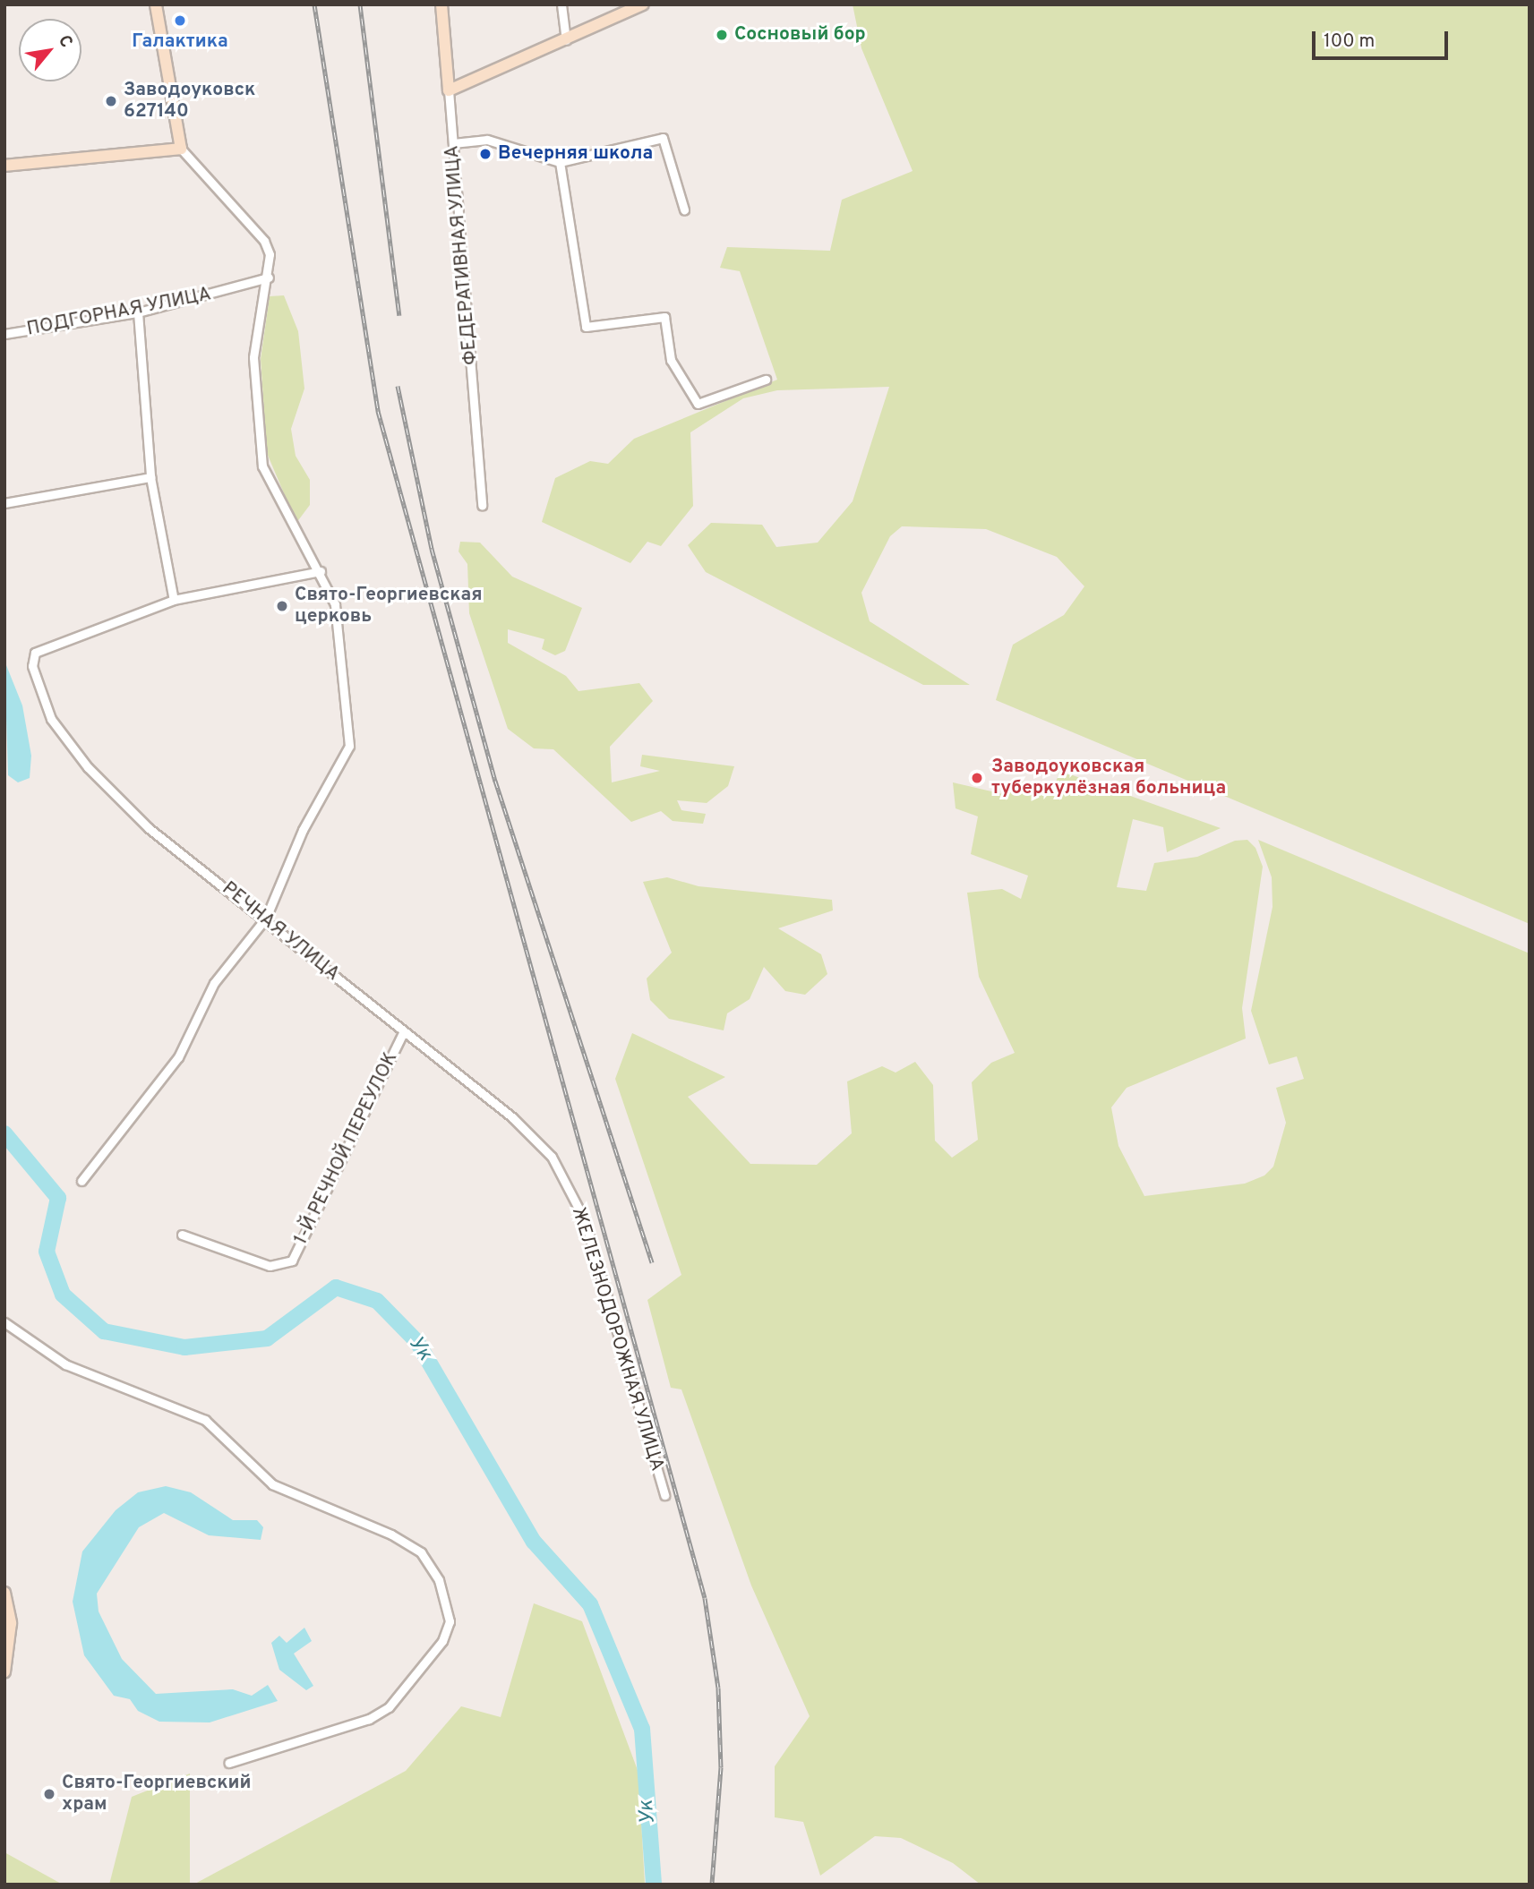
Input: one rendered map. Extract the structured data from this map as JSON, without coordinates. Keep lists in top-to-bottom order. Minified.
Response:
{"streets":{"street":["ФЕДЕРАТИВНАЯ УЛИЦА","ПОДГОРНАЯ УЛИЦА","РЕЧНАЯ УЛИЦА","1-Й РЕЧНОЙ ПЕРЕУЛОК","ЖЕЛЕЗНОДОРОЖНАЯ УЛИЦА"]},"crossings":[["РЕЧНАЯ УЛИЦА","1-Й РЕЧНОЙ ПЕРЕУЛОК"],["РЕЧНАЯ УЛИЦА","ЖЕЛЕЗНОДОРОЖНАЯ УЛИЦА"]],"water":["Ук"],"places":["Галактика","Сосновый бор","Заводоуковск 627140","Вечерняя школа","Свято-Георгиевская церковь","Заводоуковская туберкулёзная больница","Свято-Георгиевский храм"],"scale_bar":"100 m","north":"top right"}
